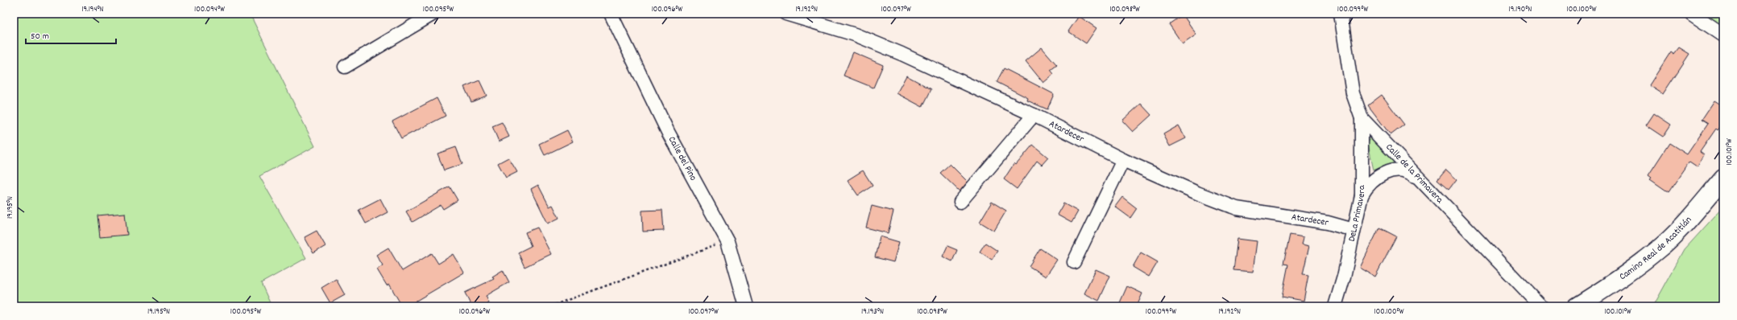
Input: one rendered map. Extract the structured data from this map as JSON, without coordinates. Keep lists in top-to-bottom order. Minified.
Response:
{"streets":{"main road":["Camino Real de Acatitlán"],"street":["Atardecer","Calle del Pino","Calle de la Primavera","DeLa Primavera"]},"crossings":[["Atardecer","DeLa Primavera"],["Calle de la Primavera","DeLa Primavera"]],"scale_bar":"50 m","coordinates":["19.194°N","100.094°W","100.095°W","100.096°W","19.192°N","100.097°W","100.098°W","100.099°W","19.190°N","100.100°W","100.101°W","19.195°N","19.193°N"]}
